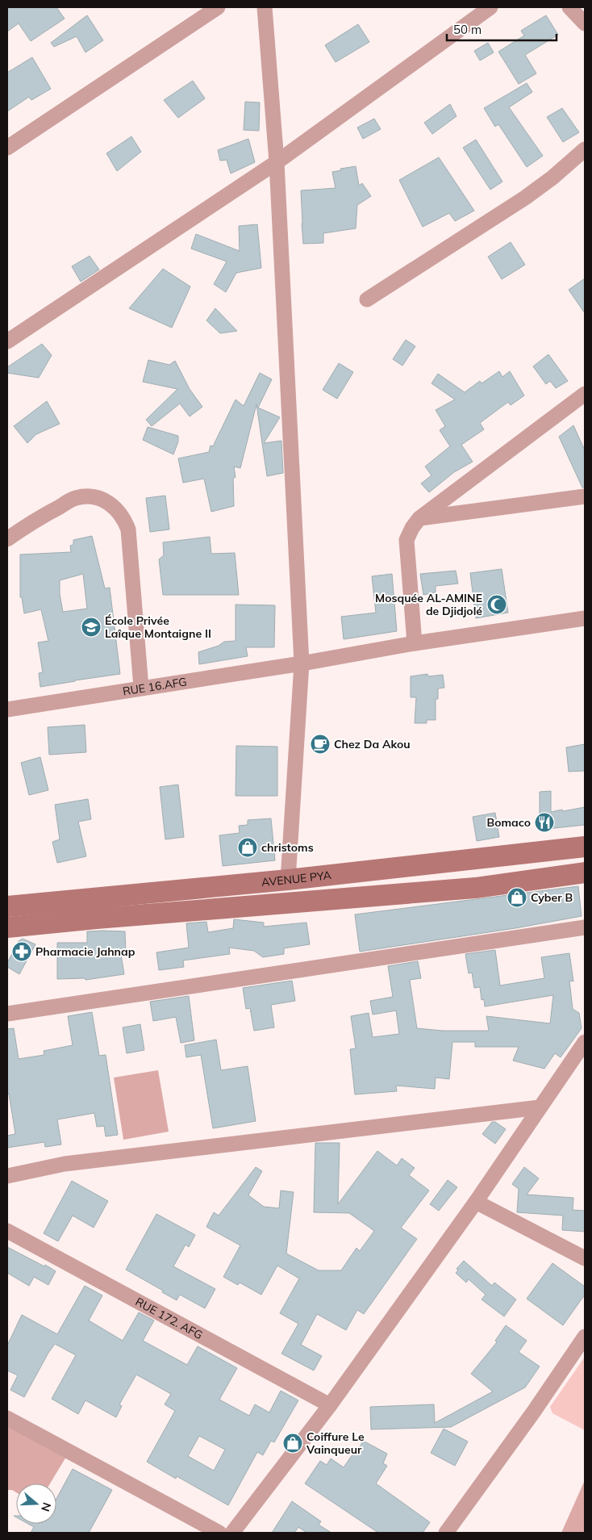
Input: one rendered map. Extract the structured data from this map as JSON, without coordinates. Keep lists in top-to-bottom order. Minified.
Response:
{"streets":{"main road":["AVENUE PYA"],"street":["RUE 16.AFG","RUE 172. AFG"]},"places":{"mosque":["Mosquée AL-AMINE de Djidjolé"],"school or university":["École Privée Laîque Montaigne II"],"cafe":["Chez Da Akou"],"restaurant":["Bomaco"],"shop":["christoms","Cyber B","Coiffure Le Vainqueur"],"pharmacy":["Pharmacie Jahnap"]},"scale_bar":"50 m","north":"right"}
